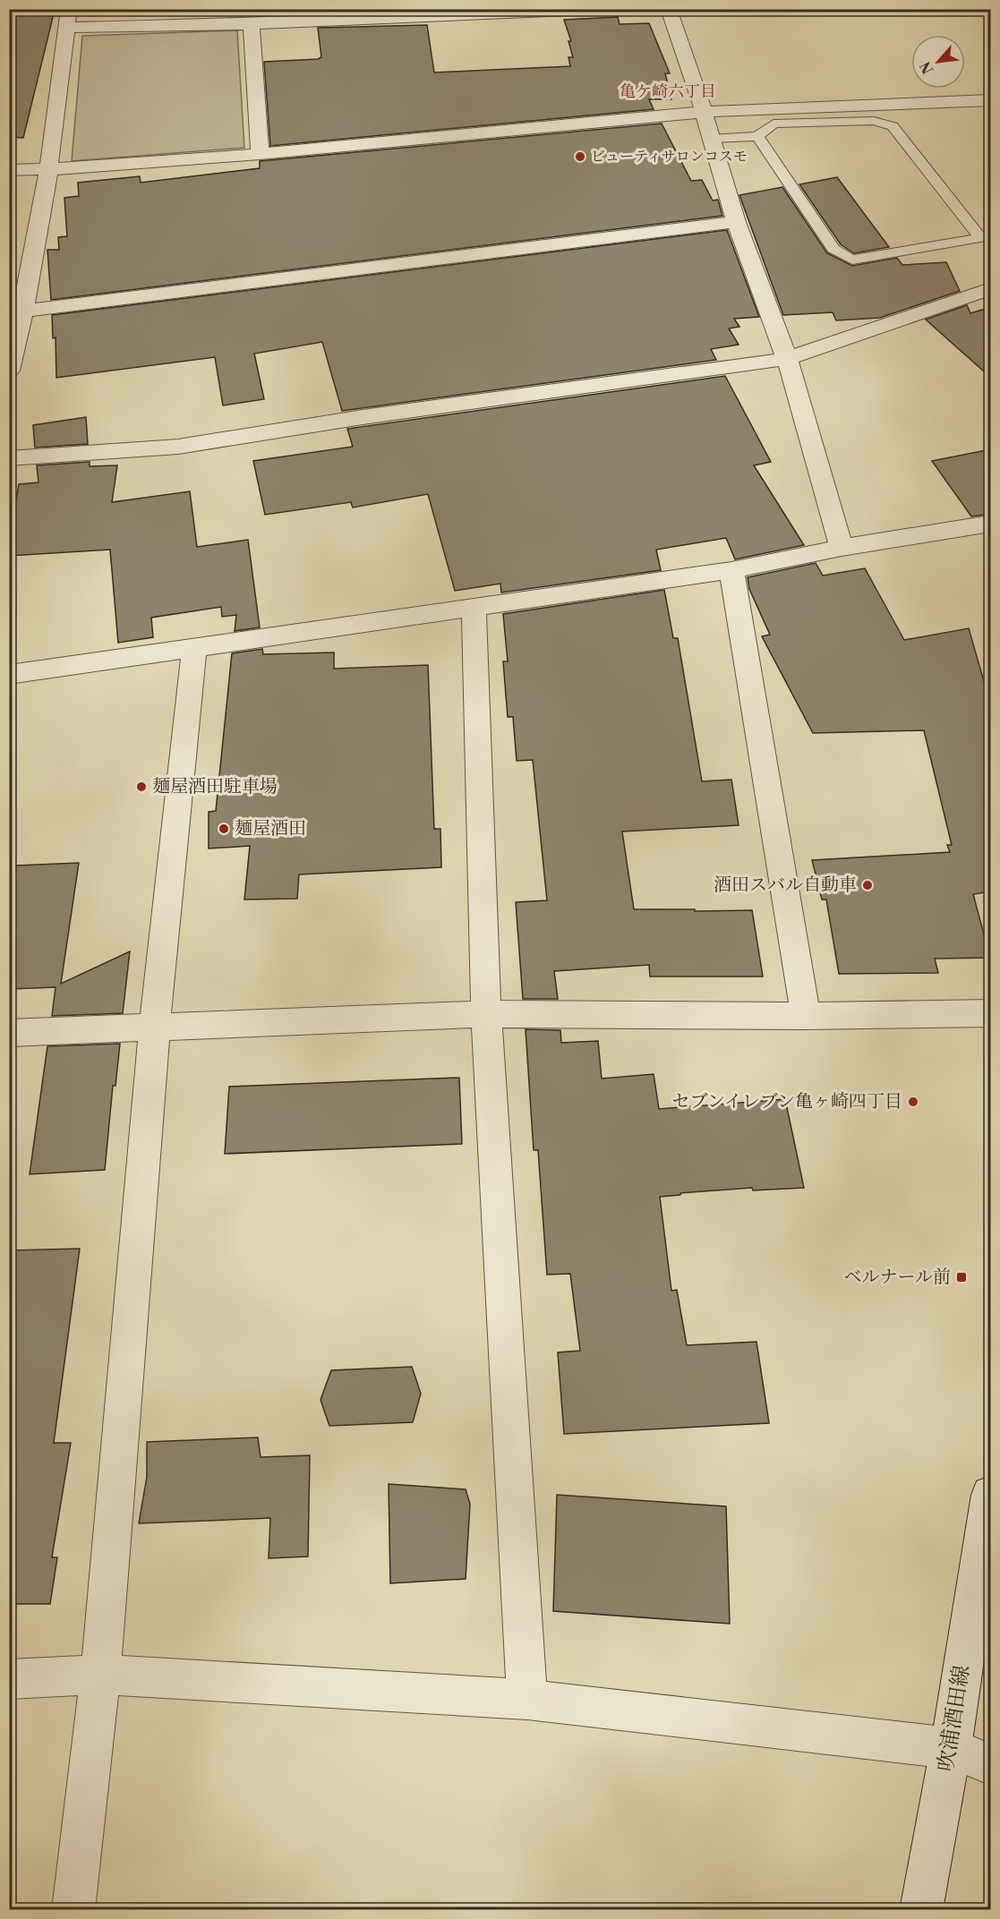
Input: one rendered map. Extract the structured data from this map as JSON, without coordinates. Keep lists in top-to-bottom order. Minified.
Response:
{"streets":{"street":["吹浦酒田線"]},"districts":["亀ケ崎六丁目"],"places":{"other":["ビューティサロンコスモ","麺屋酒田駐車場","麺屋酒田","酒田スバル自動車","セブンイレブン亀ヶ崎四丁目"],"transit":["ベルナール前"]},"north":"bottom left"}
